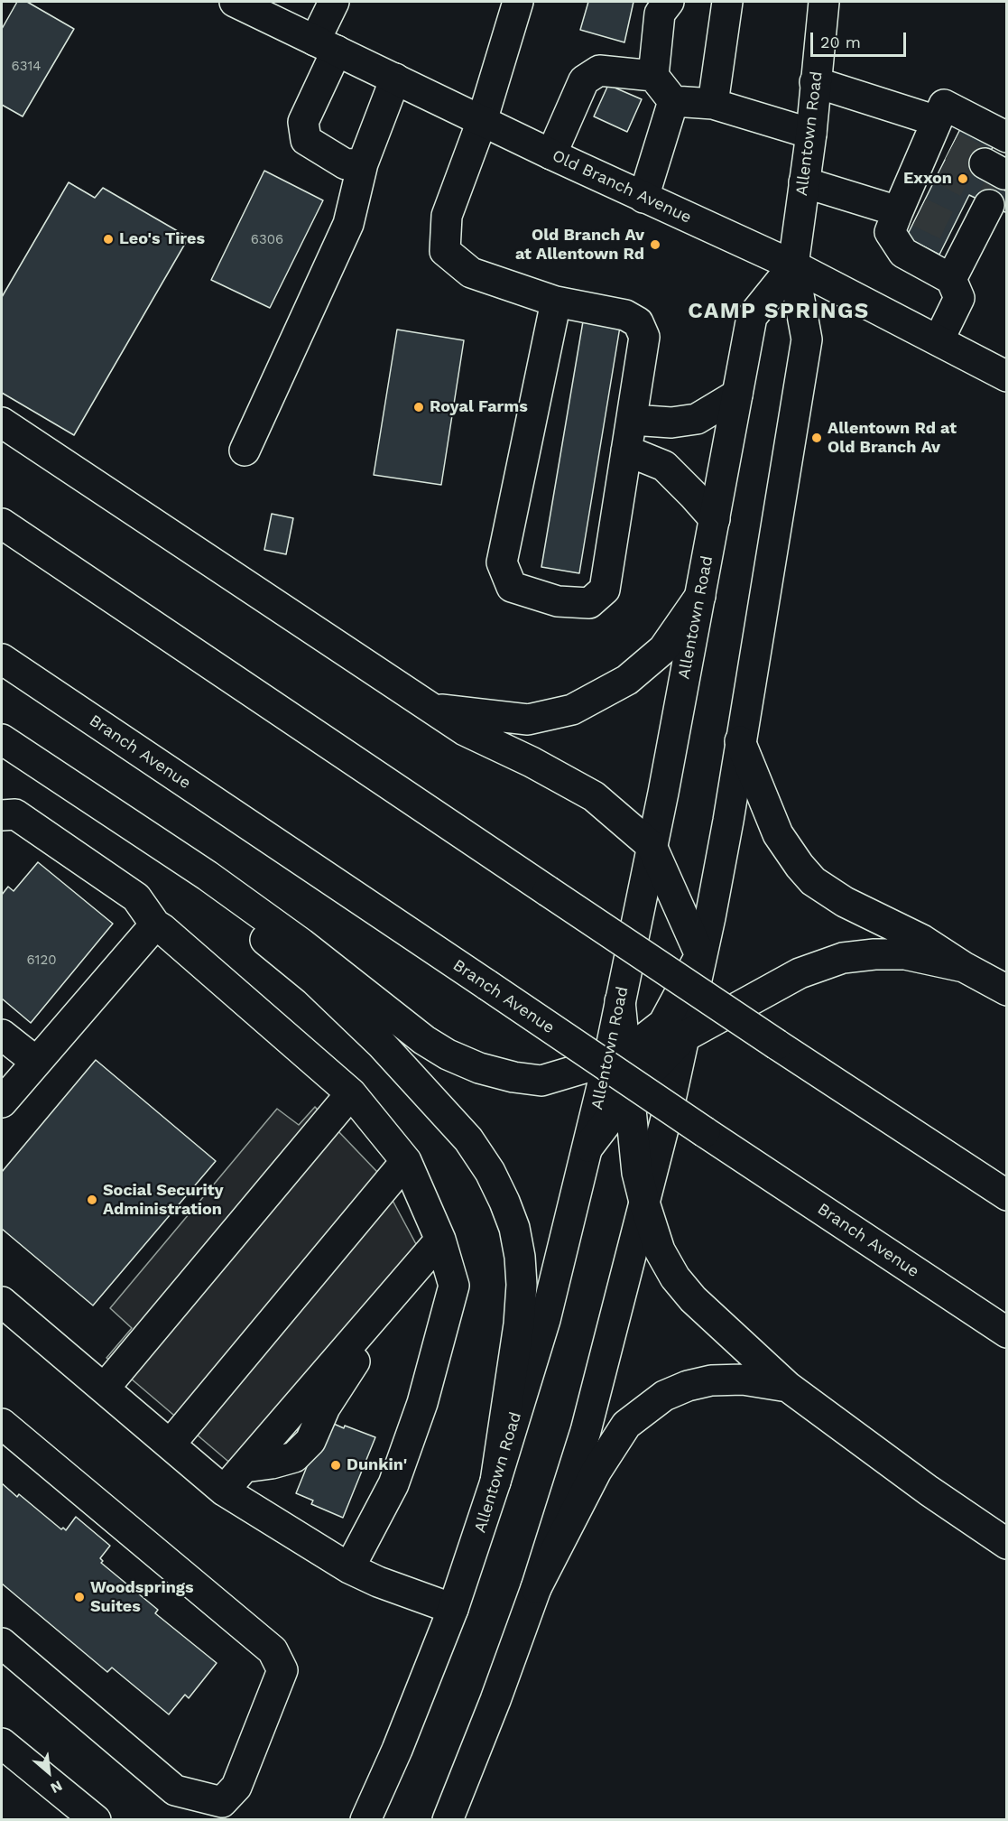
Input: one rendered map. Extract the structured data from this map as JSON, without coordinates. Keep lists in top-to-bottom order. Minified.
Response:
{"streets":{"main road":["Allentown Road","Old Branch Avenue","Branch Avenue"]},"crossings":[["Allentown Road","Old Branch Avenue"]],"districts":["CAMP SPRINGS"],"places":["Exxon","Leo's Tires","Old Branch Av at Allentown Rd","Royal Farms","Allentown Rd at Old Branch Av","Social Security Administration","Dunkin'","Woodsprings Suites"],"house_numbers":["6314","6306","6120"],"scale_bar":"20 m","north":"bottom right"}
